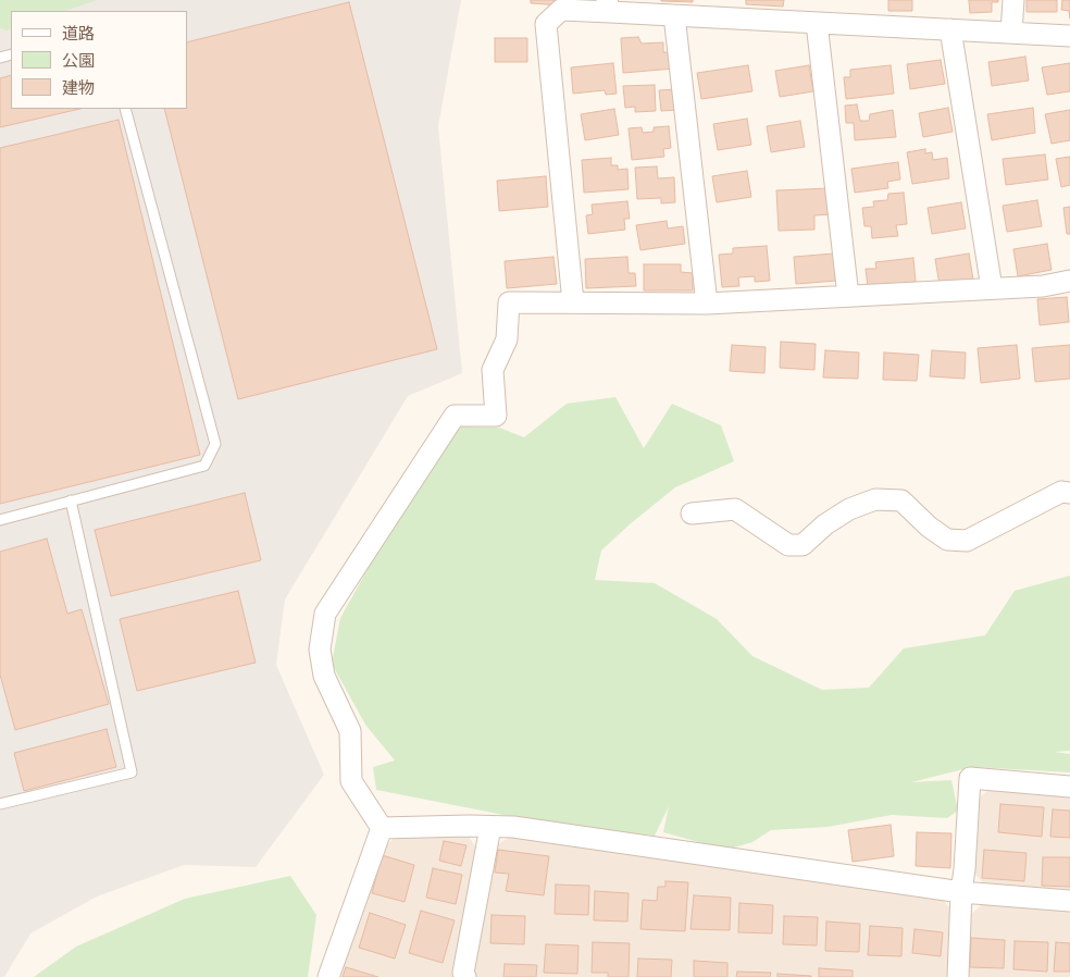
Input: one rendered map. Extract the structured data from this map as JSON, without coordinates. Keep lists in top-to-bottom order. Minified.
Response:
{"legend":["道路","公園","建物"]}
